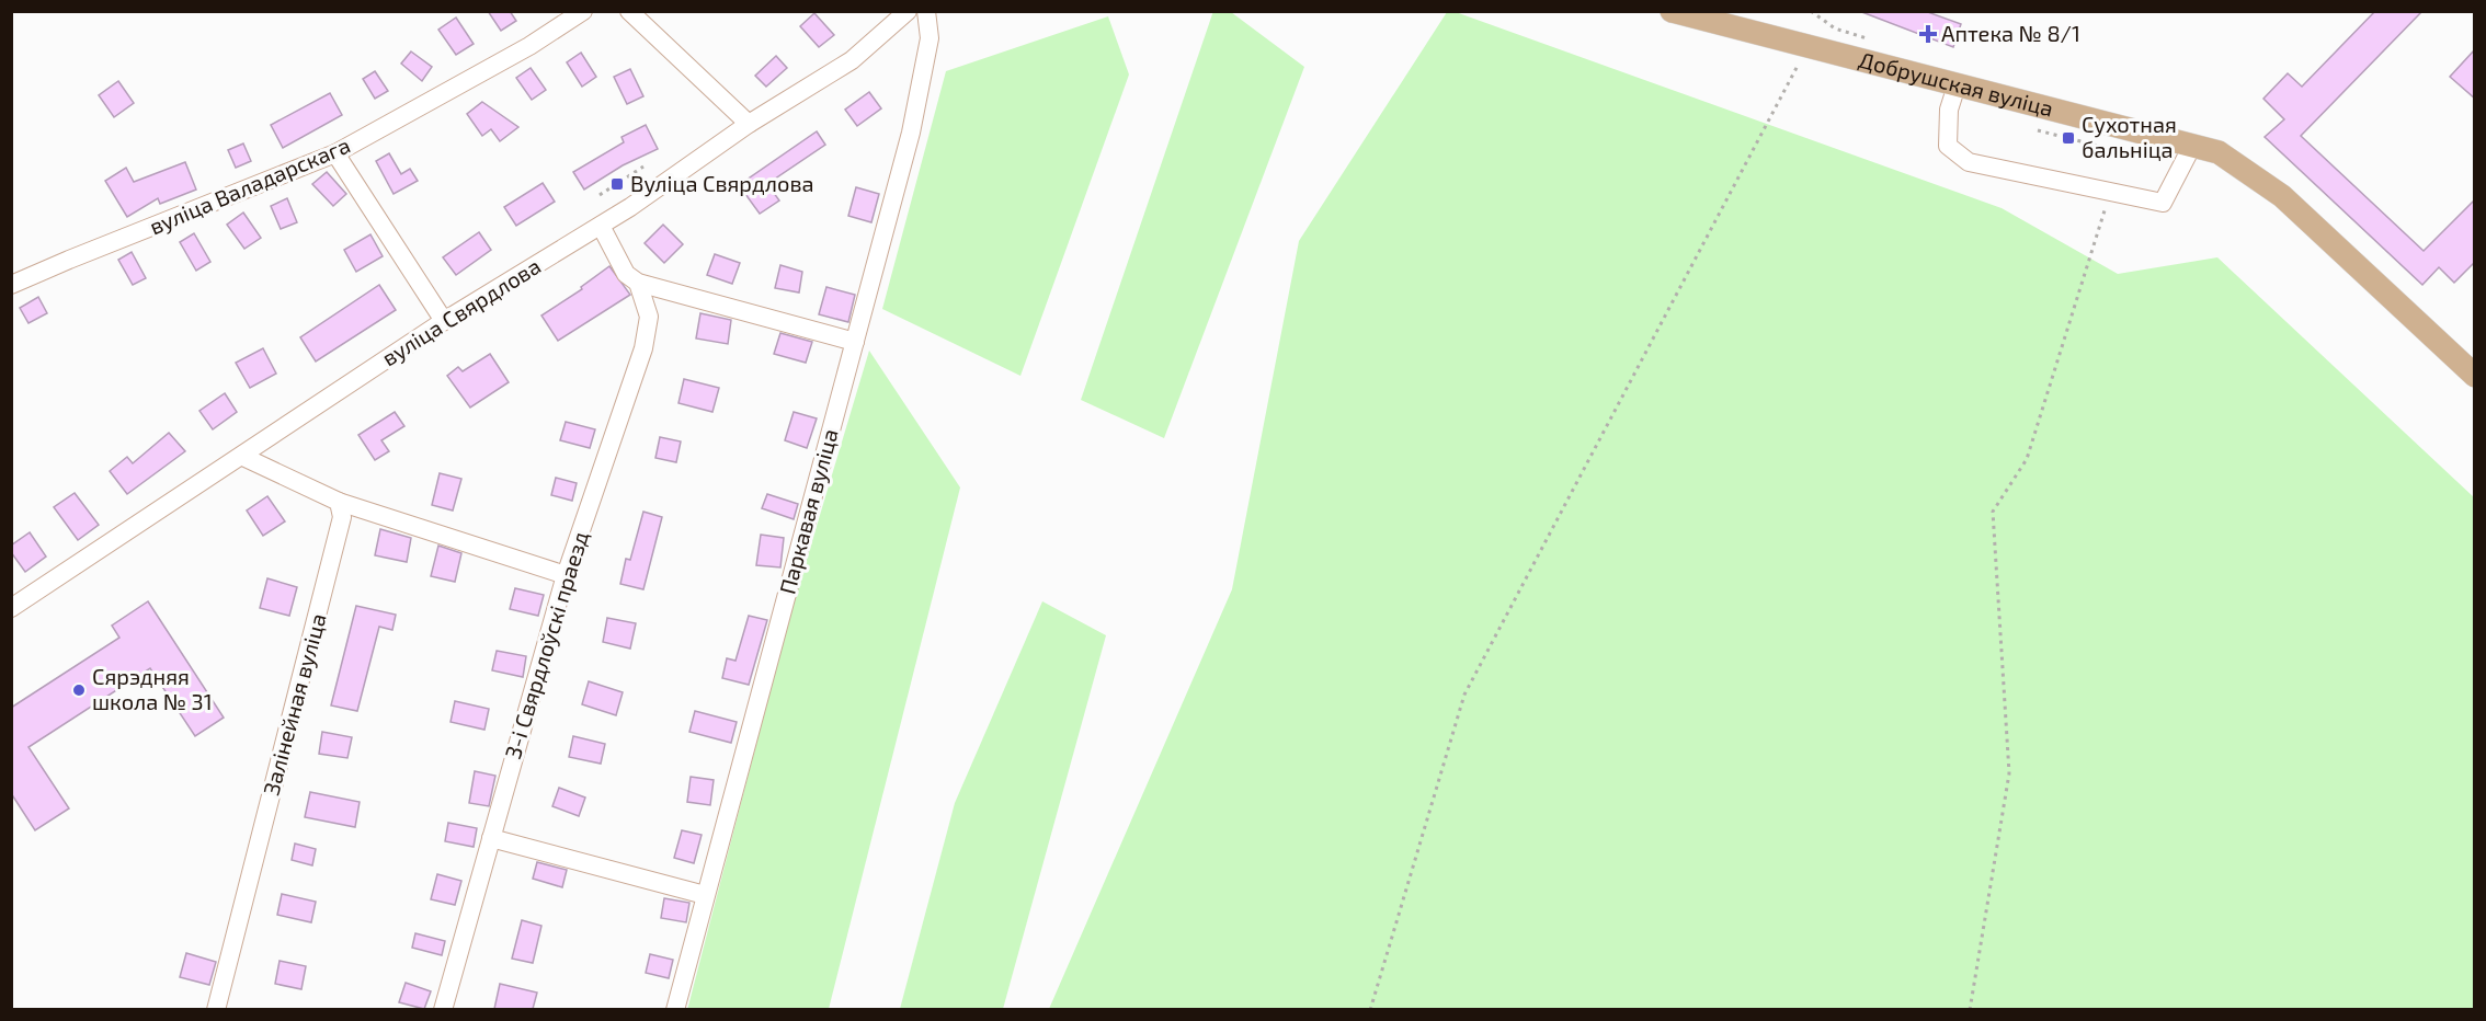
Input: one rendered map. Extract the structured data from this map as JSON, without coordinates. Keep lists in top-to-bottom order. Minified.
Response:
{"streets":{"main road":["Добрушская вуліца"],"street":["вуліца Валадарскага","вуліца Свярдлова","Паркавая вуліца","3-і Свярдлоўскі праезд","Залінейная вуліца"]},"places":{"health":["Аптека № 8/1"],"transit":["Сухотная бальніца","Вуліца Свярдлова"],"other":["Сярэдняя школа № 31"]}}
